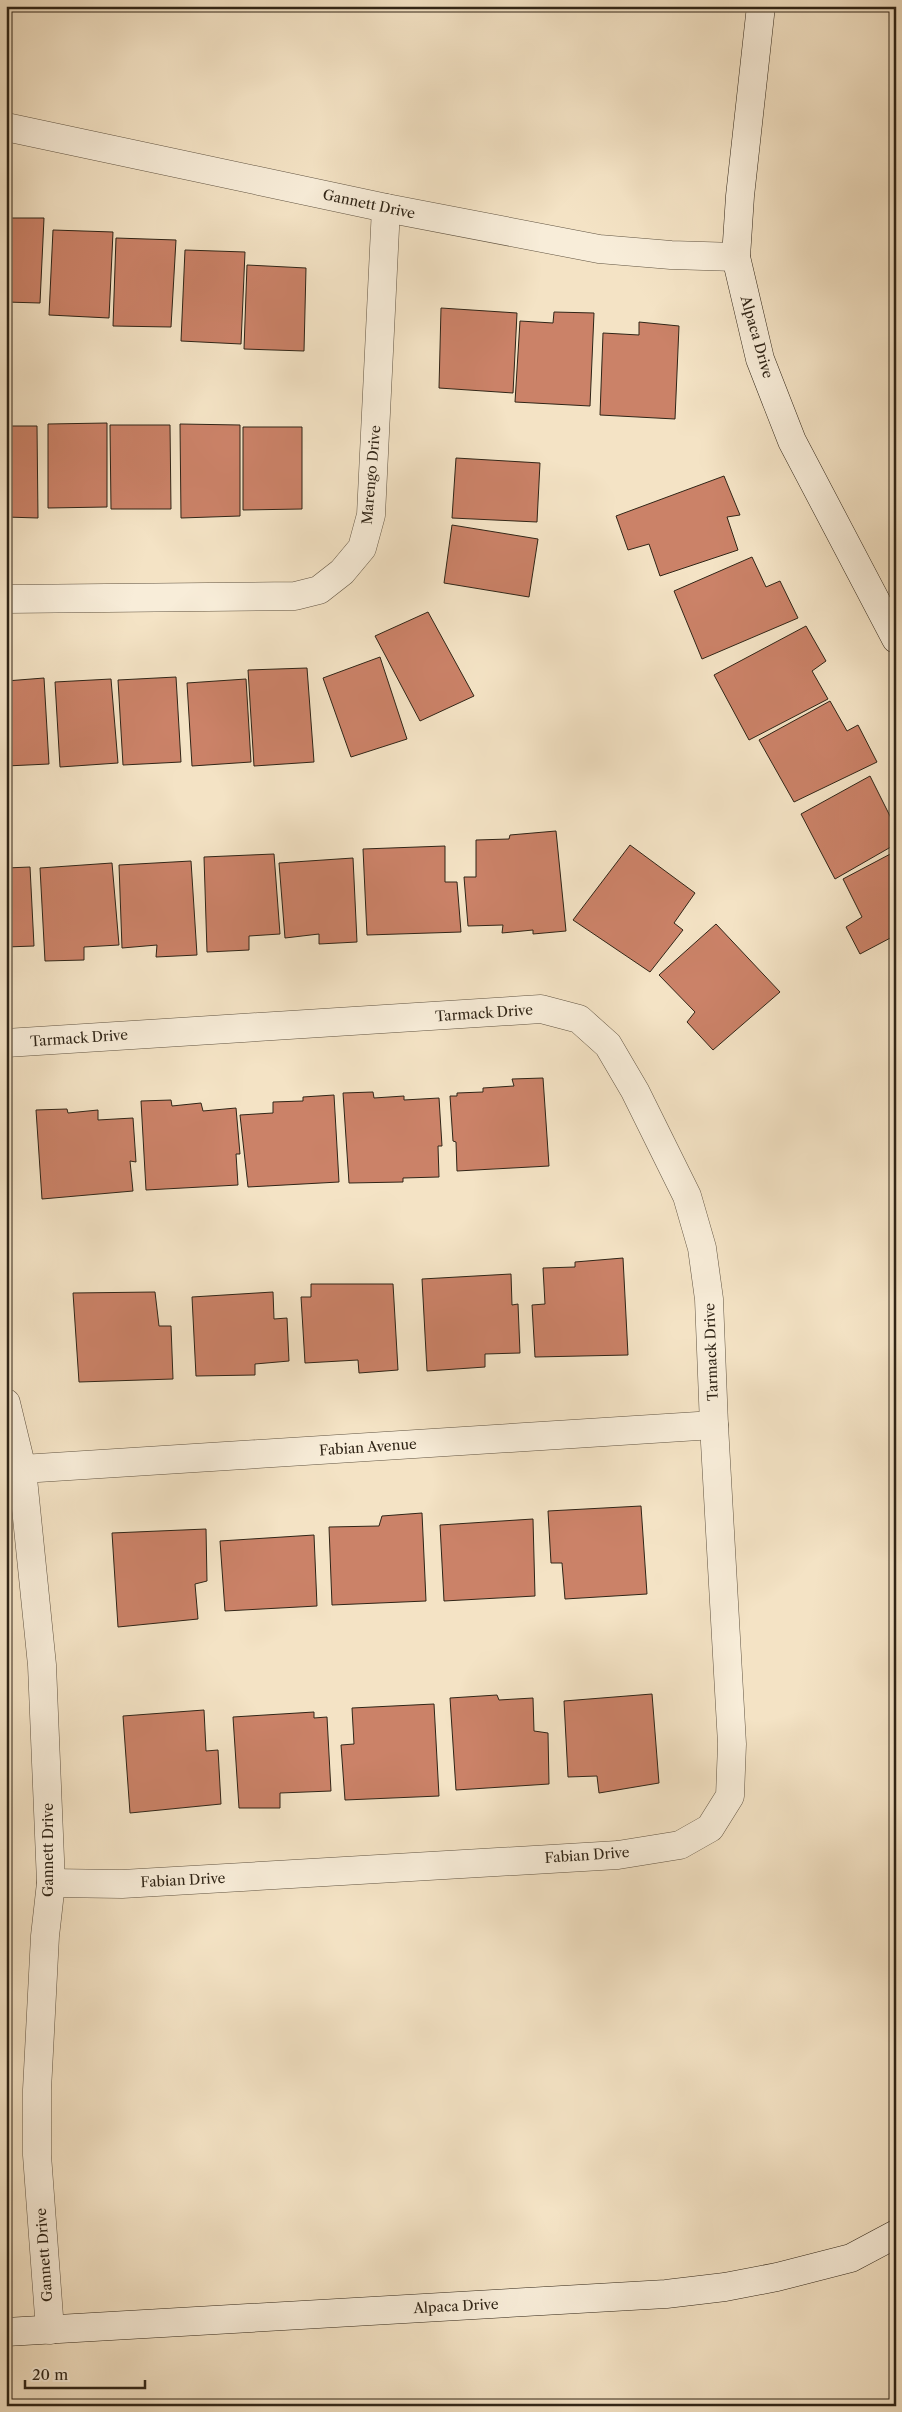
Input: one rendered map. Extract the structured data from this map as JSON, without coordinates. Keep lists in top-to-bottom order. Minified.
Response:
{"streets":{"street":["Gannett Drive","Alpaca Drive","Marengo Drive","Tarmack Drive","Fabian Avenue","Fabian Drive"]},"crossings":[["Gannett Drive","Alpaca Drive"],["Gannett Drive","Marengo Drive"],["Gannett Drive","Fabian Avenue"],["Gannett Drive","Fabian Drive"],["Tarmack Drive","Fabian Avenue"],["Tarmack Drive","Fabian Drive"],["Fabian Avenue","Fabian Drive"]],"scale_bar":"20 m"}
